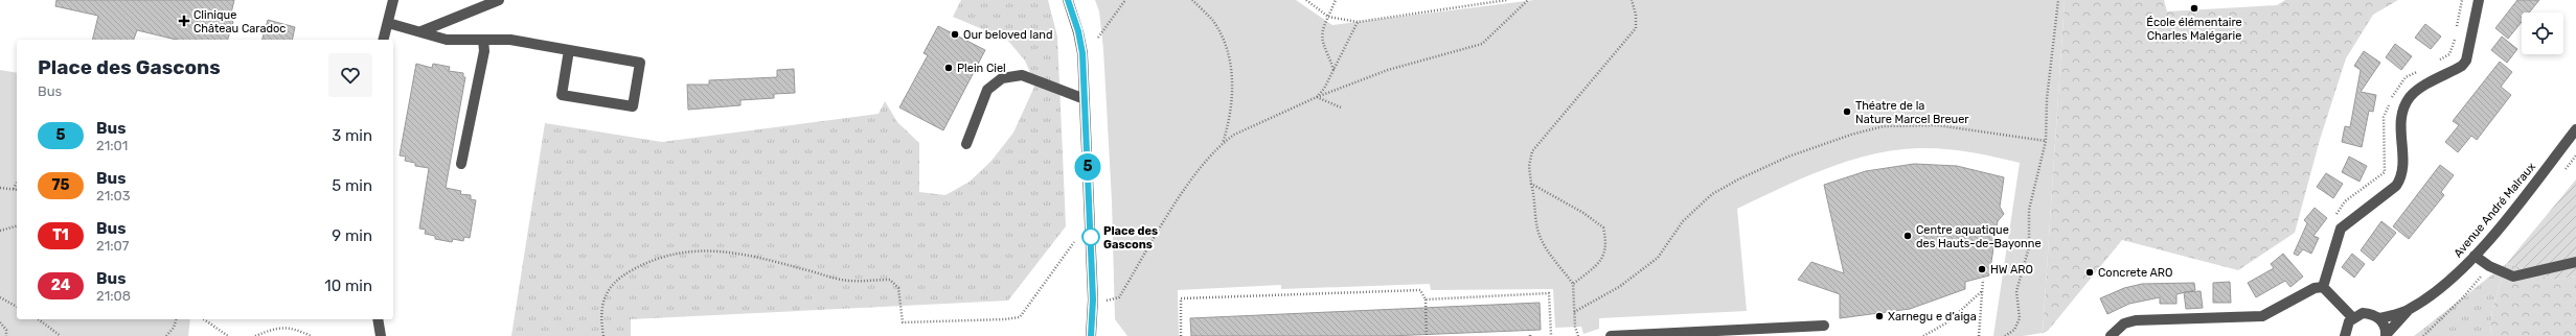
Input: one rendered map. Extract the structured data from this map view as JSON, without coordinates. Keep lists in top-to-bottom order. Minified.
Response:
{"streets":{"street":["Avenue André Malraux"]},"places":{"other":["École élémentaire Charles Malégarie","Our beloved land","Plein Ciel","Théatre de la Nature Marcel Breuer","Centre aquatique des Hauts-de-Bayonne","Place des Gascons","HW ARO","Concrete ARO","Xarnegu e d’aiga"],"health":["Clinique Château Caradoc"]},"lines":["bus line 5"],"page":{"on_map":"5","heading":["Place des Gascons","Bus"],"list":[{"mark":"5","name":"Bus","note":"21:01","value":"3 min"},{"mark":"75","name":"Bus","note":"21:03","value":"5 min"},{"mark":"T1","name":"Bus","note":"21:07","value":"9 min"},{"mark":"24","name":"Bus","note":"21:08","value":"10 min"}]}}
